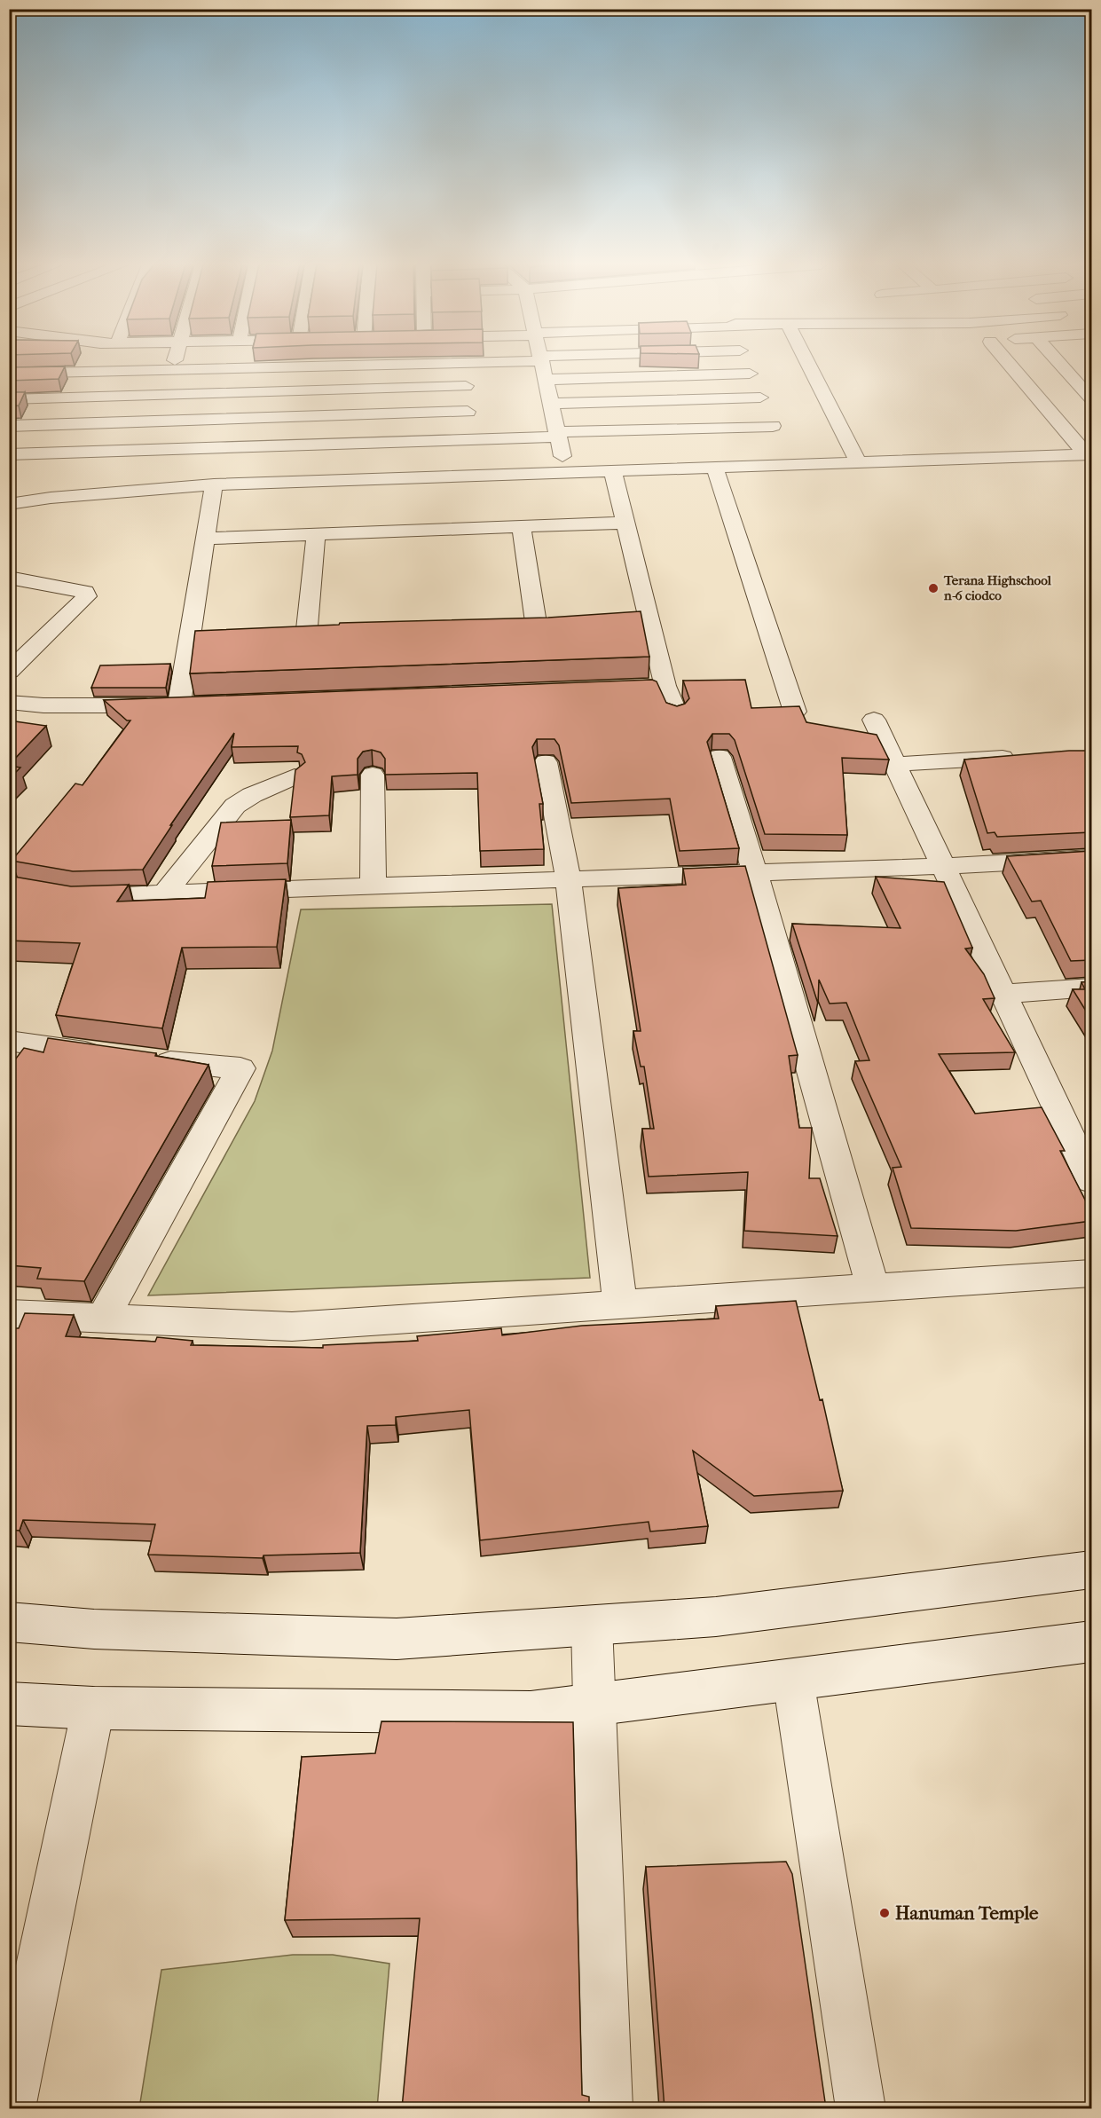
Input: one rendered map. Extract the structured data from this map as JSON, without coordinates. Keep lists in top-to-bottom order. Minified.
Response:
{"places":["Terana Highschool n-6 ciodco","Hanuman Temple"]}
